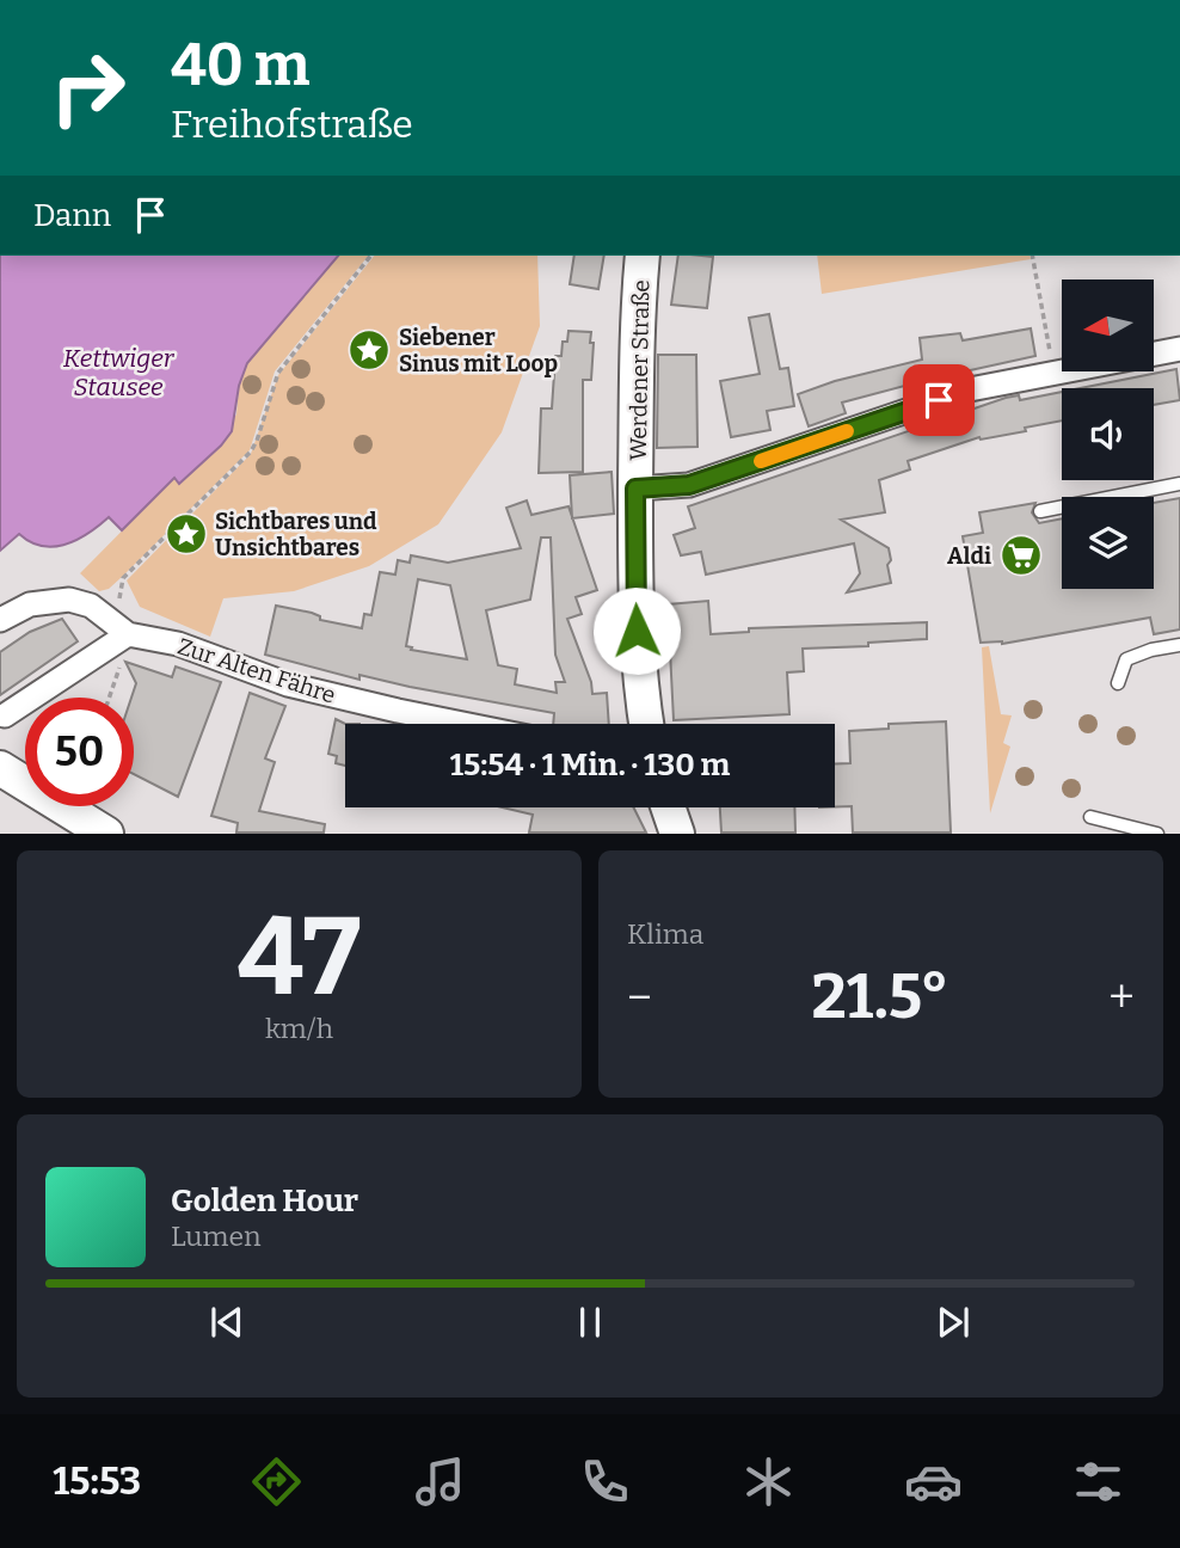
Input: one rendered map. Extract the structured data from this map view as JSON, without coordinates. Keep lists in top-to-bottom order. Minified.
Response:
{"streets":{"main road":["Werdener Straße"],"street":["Zur Alten Fähre"]},"water":["Kettwiger Stausee"],"places":{"place":["Siebener Sinus mit Loop","Sichtbares und Unsichtbares"],"supermarket":["Aldi"]},"north":"left","page":{"turn":["40 m","Freihofstraße"],"then":"Dann","limit":"50","trip":"15:54 · 1 Min. · 130 m","tile":[["47","km/h"],"Klima"],"heat":["−","21.5°","+"],"song":["Golden Hour","Lumen"],"tabs":"15:53"}}
